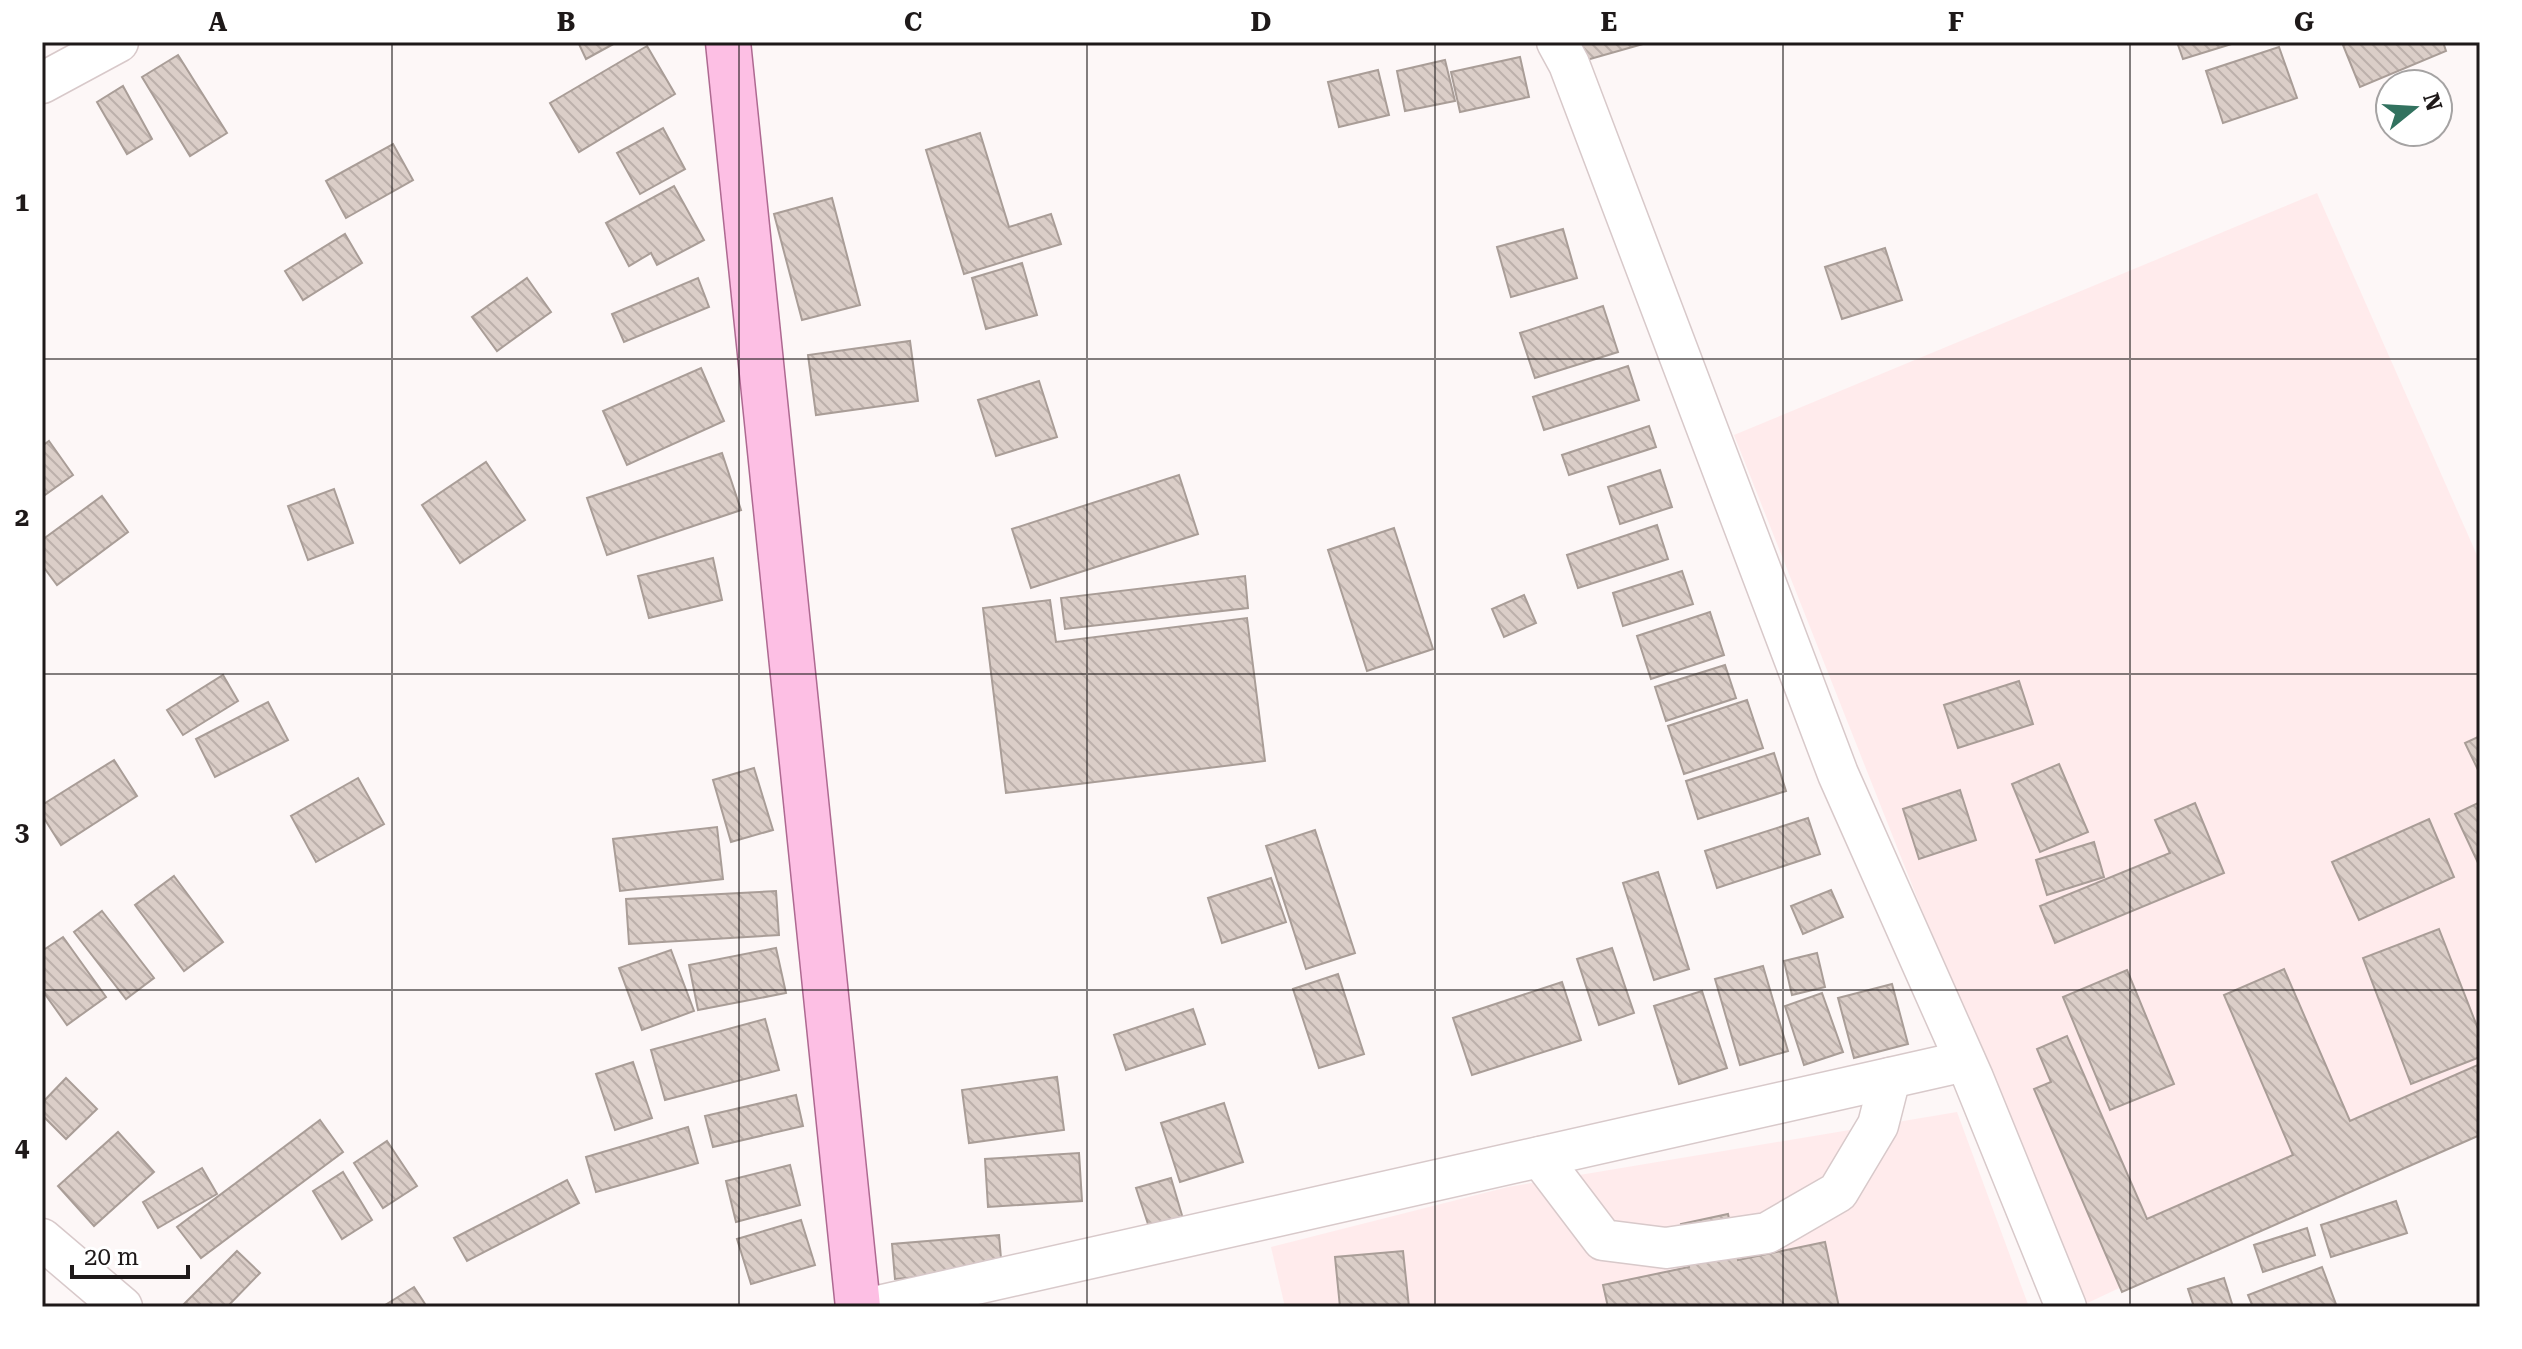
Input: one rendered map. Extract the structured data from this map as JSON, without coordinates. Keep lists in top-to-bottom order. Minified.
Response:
{"scale_bar":"20 m","north":"right","grid":{"columns":["A","B","C","D","E","F","G"],"rows":["1","2","3","4"]}}
